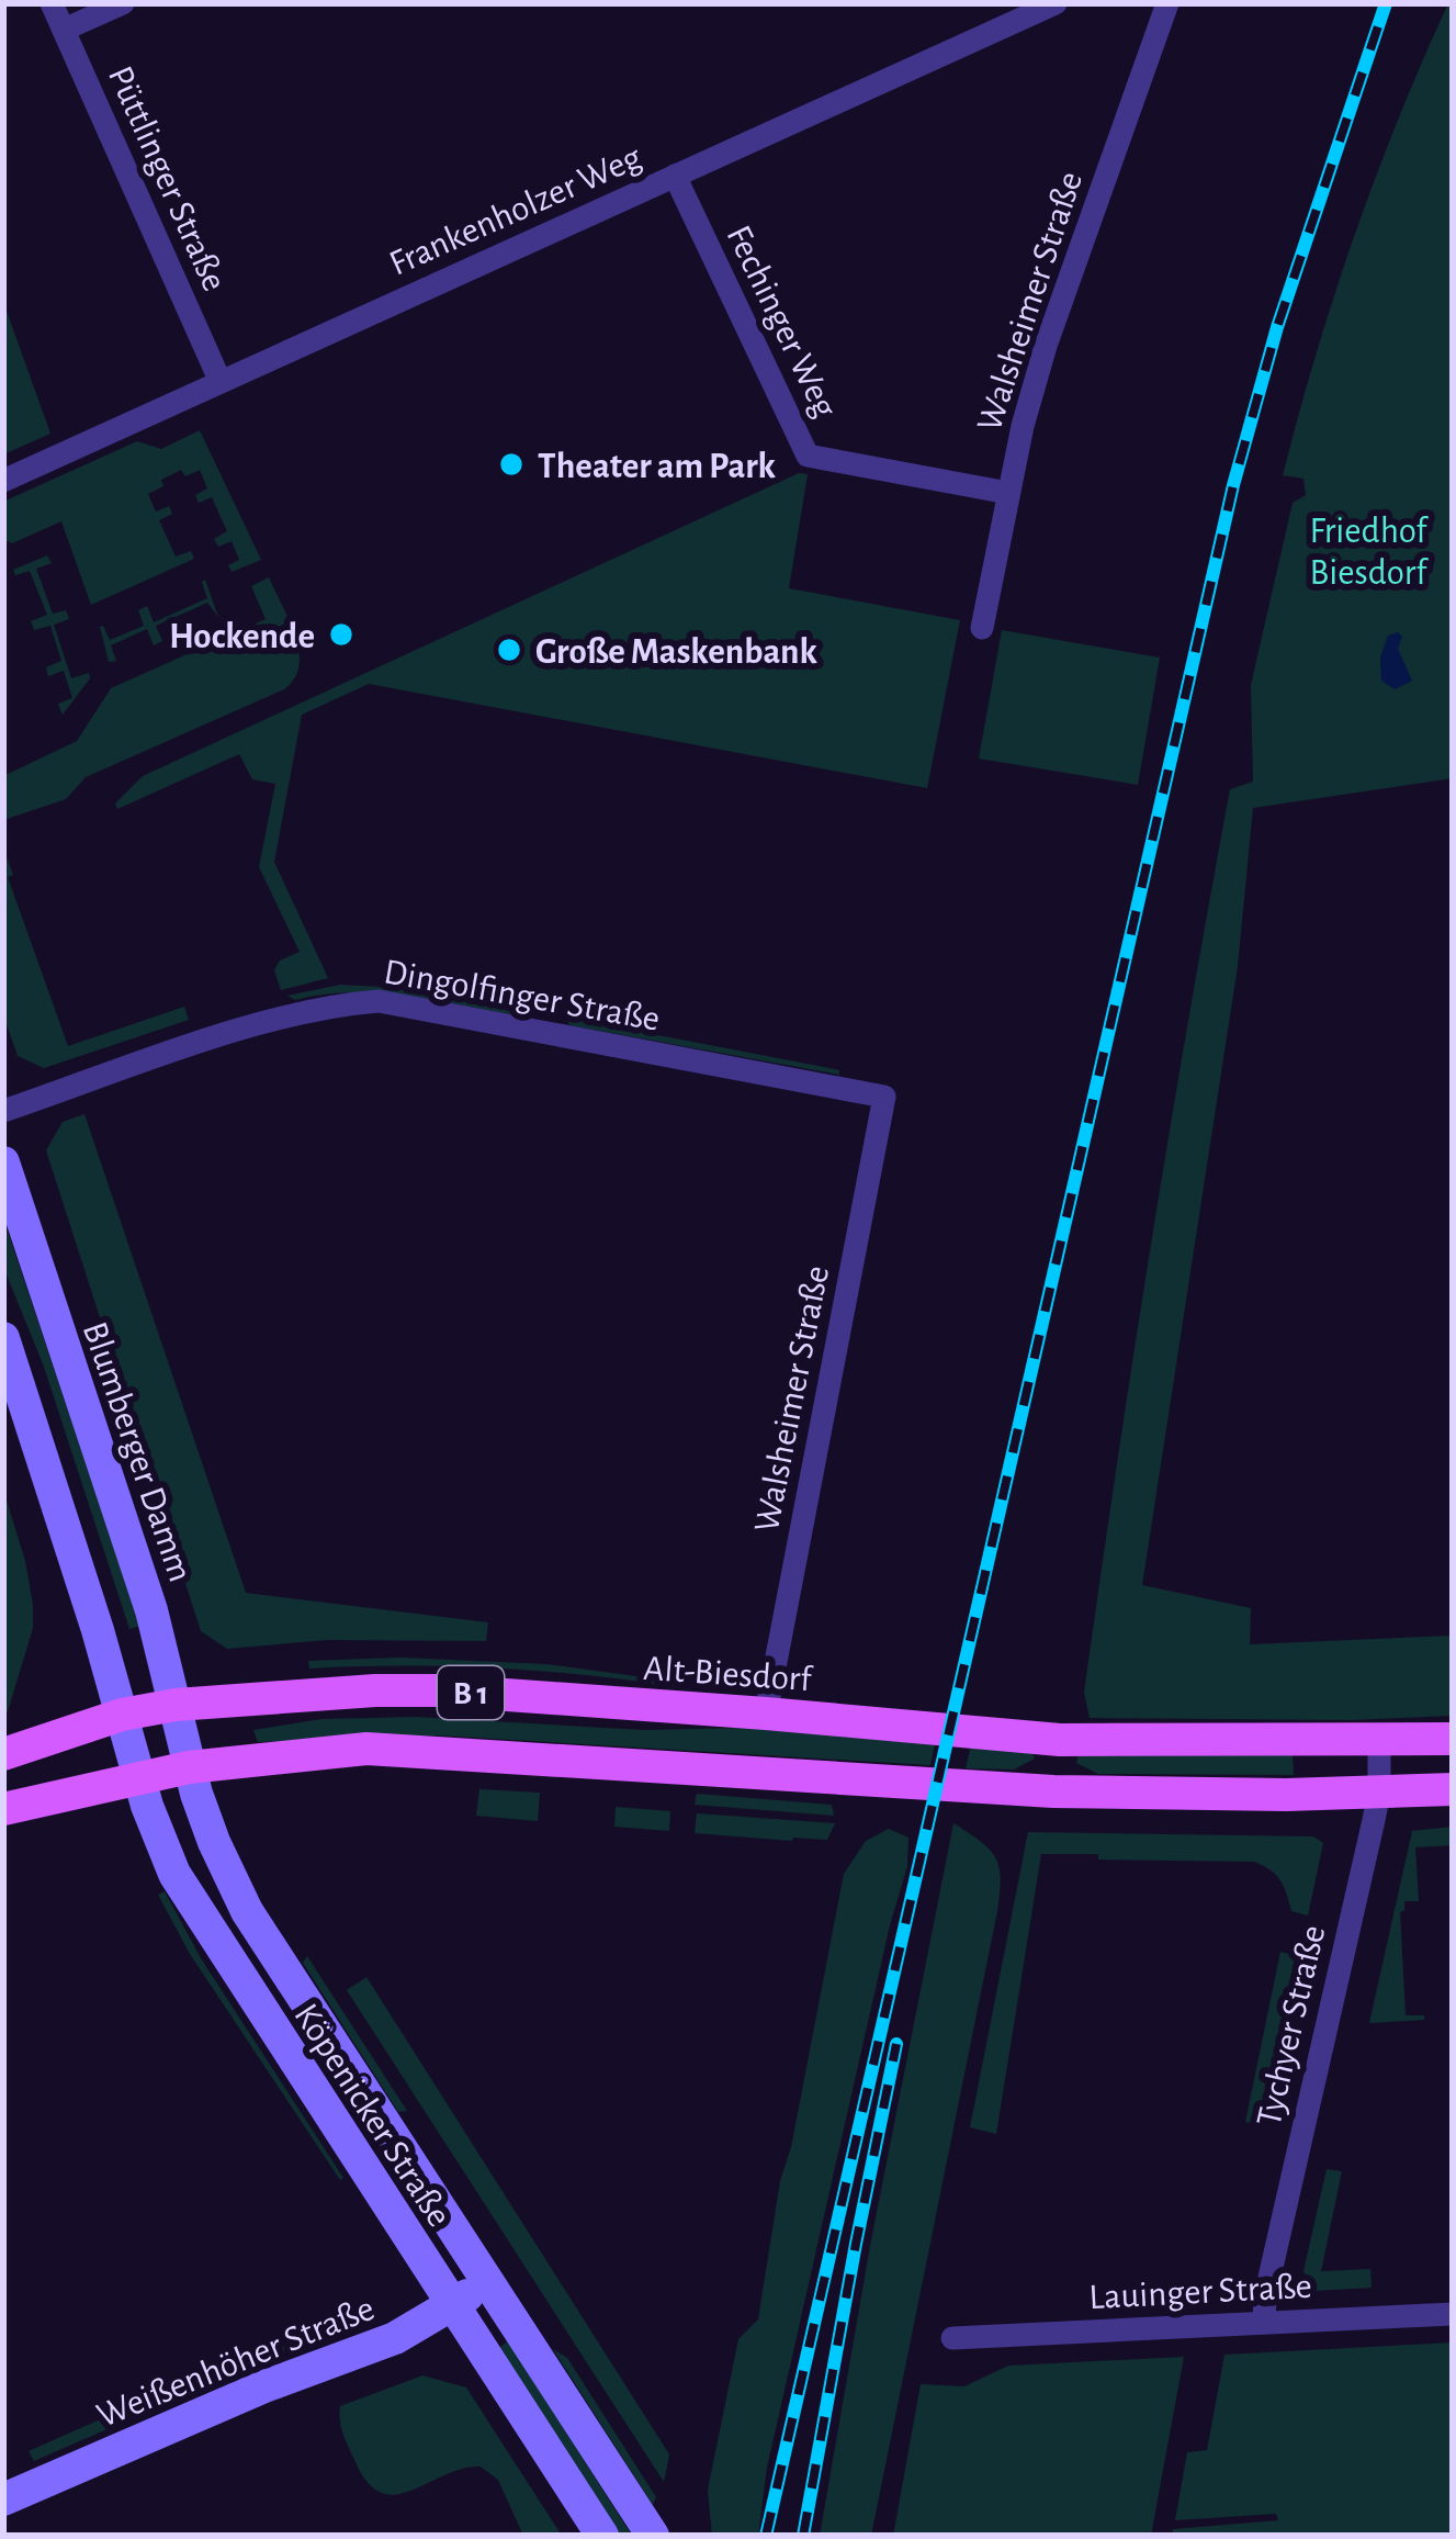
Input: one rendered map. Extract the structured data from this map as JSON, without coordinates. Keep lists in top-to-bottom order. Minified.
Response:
{"streets":{"main road":["Blumberger Damm","Alt-Biesdorf","B 1","Köpenicker Straße","Weißenhöher Straße"],"street":["Püttlinger Straße","Frankenholzer Weg","Walsheimer Straße","Fechinger Weg","Dingolfinger Straße","Tychyer Straße","Lauinger Straße"]},"crossings":[["Püttlinger Straße","Frankenholzer Weg"],["Frankenholzer Weg","Fechinger Weg"],["Walsheimer Straße","Fechinger Weg"],["Walsheimer Straße","Dingolfinger Straße"],["Walsheimer Straße","Alt-Biesdorf"],["Blumberger Damm","Alt-Biesdorf"],["Blumberger Damm","B 1"],["Blumberger Damm","Köpenicker Straße"],["Alt-Biesdorf","Tychyer Straße"],["Alt-Biesdorf","Köpenicker Straße"],["B 1","Tychyer Straße"],["B 1","Köpenicker Straße"],["Tychyer Straße","Lauinger Straße"],["Köpenicker Straße","Weißenhöher Straße"]],"parks":["Friedhof Biesdorf"],"places":["Theater am Park","Hockende","Große Maskenbank"]}
